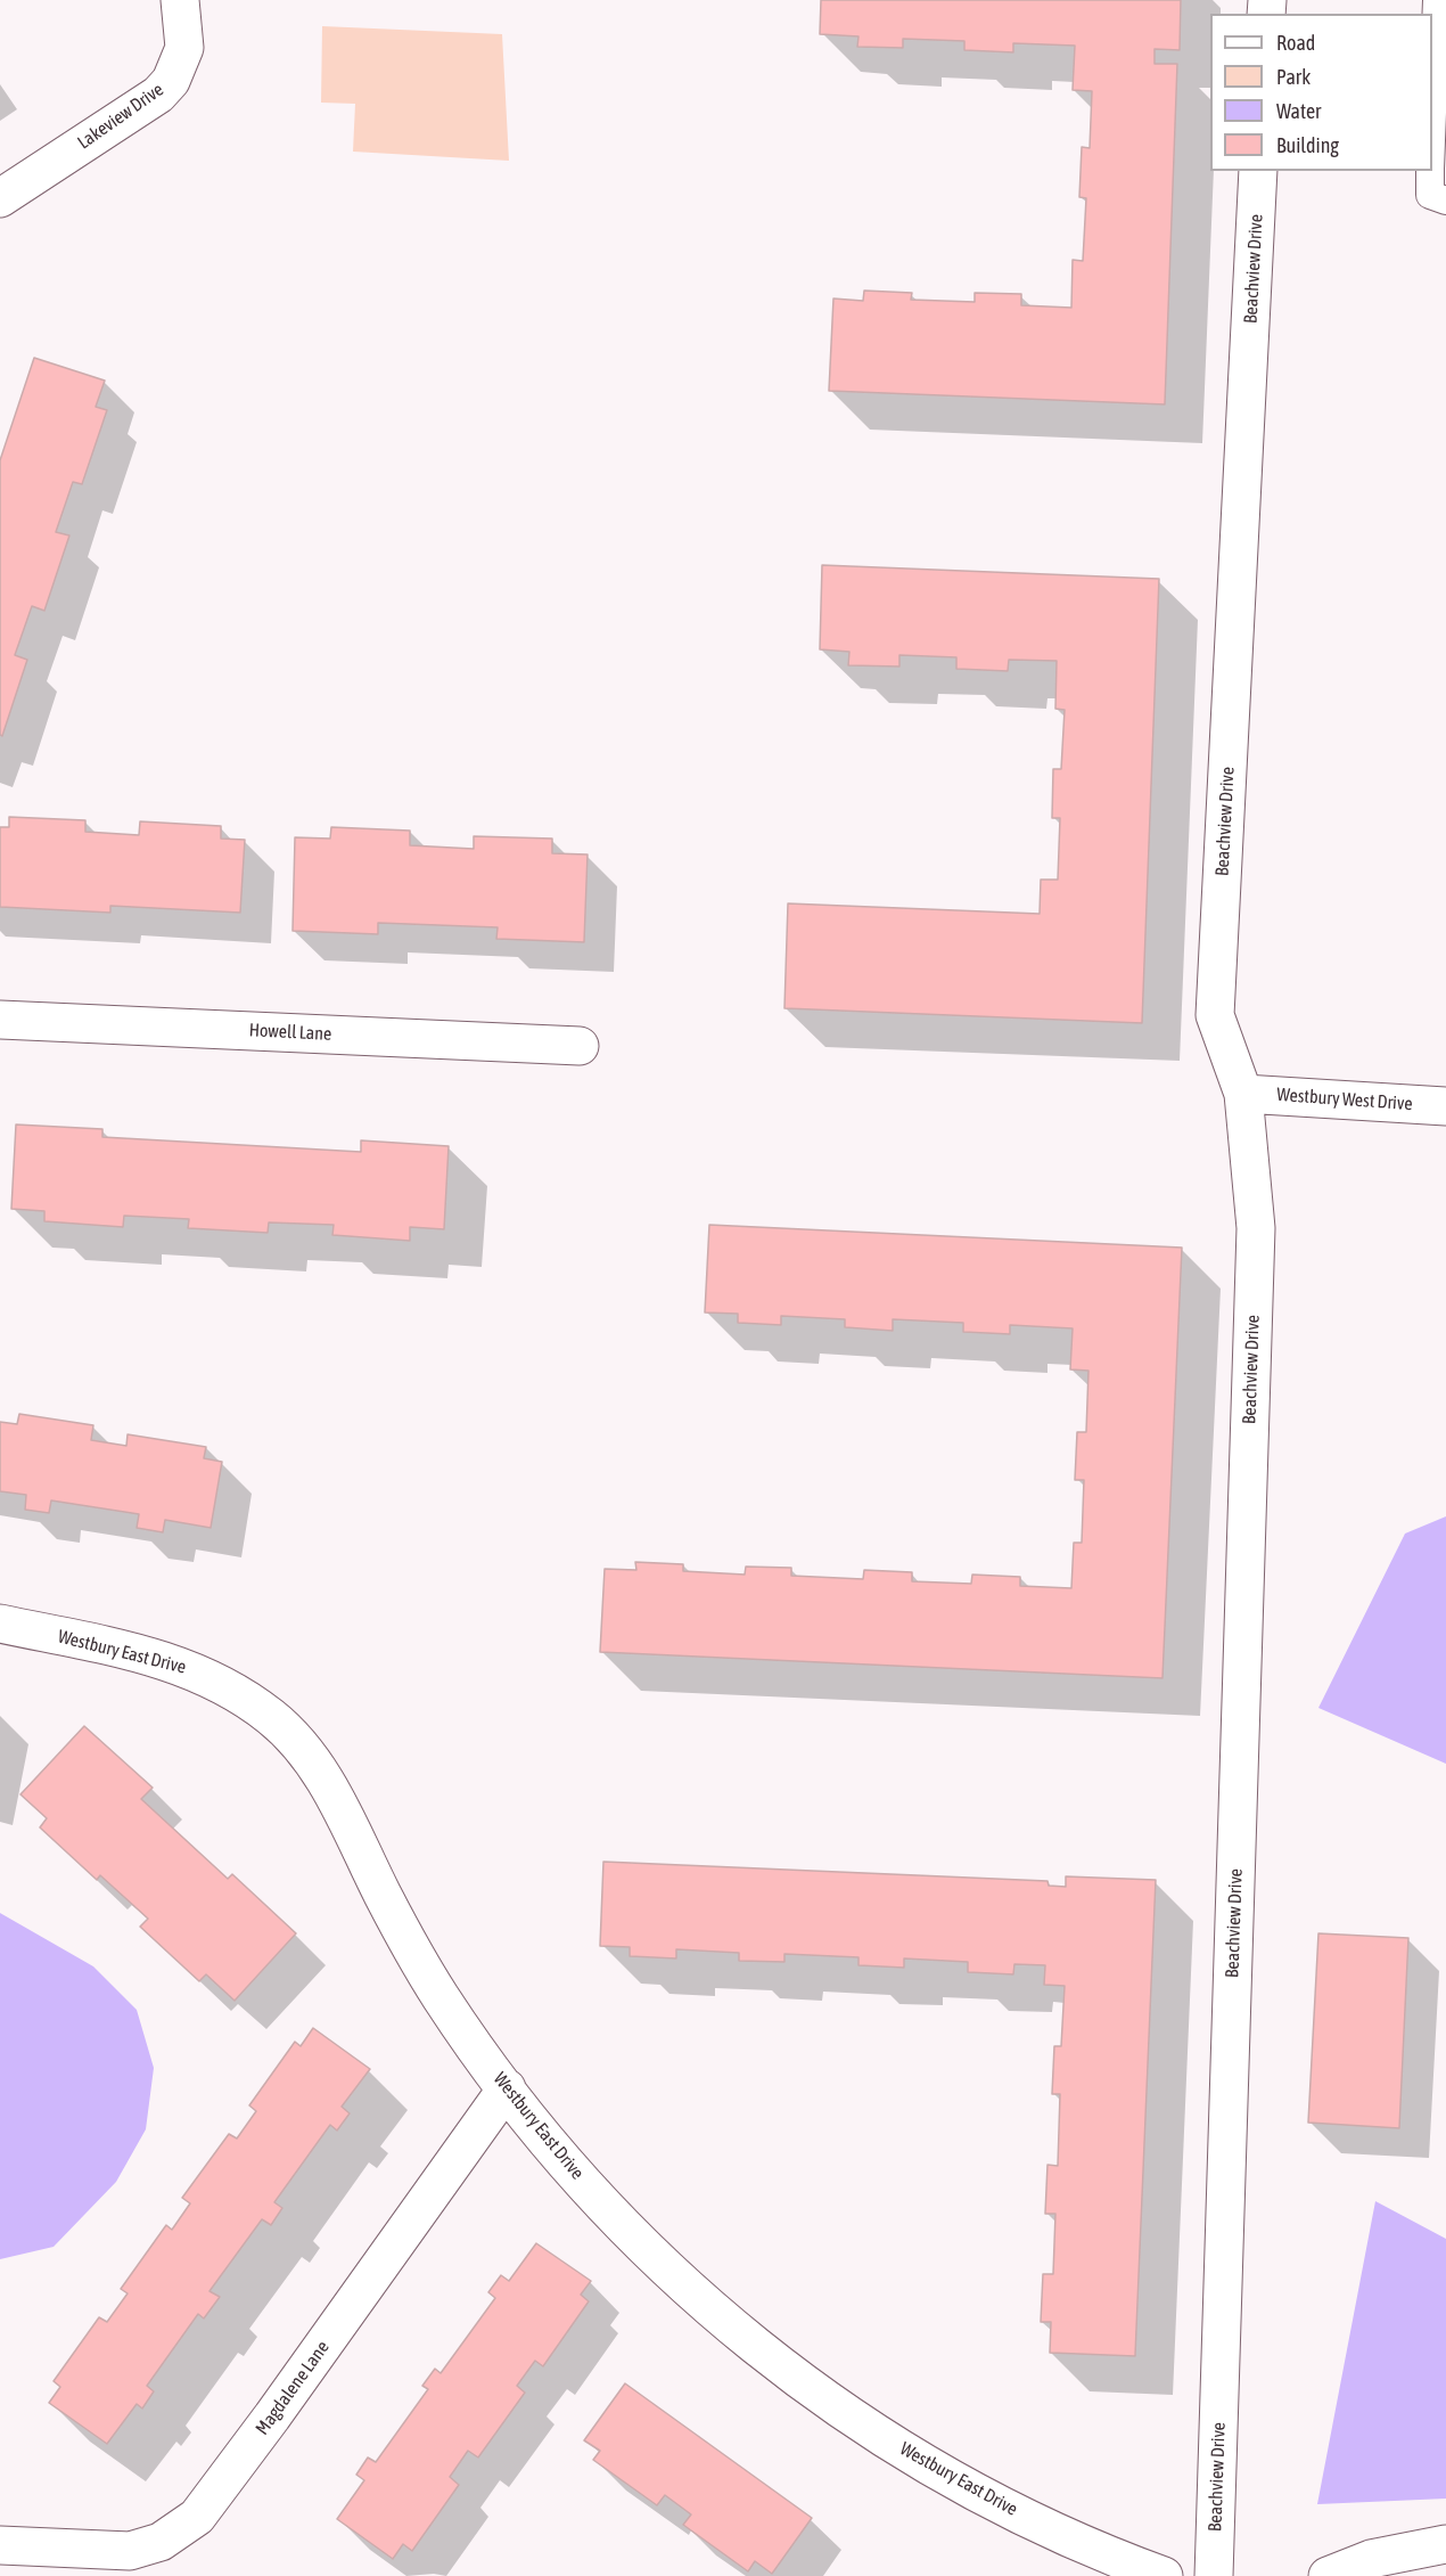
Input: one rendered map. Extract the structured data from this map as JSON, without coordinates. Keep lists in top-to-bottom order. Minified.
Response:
{"streets":{"street":["Lakeview Drive","Beachview Drive","Howell Lane","Westbury West Drive","Westbury East Drive","Magdalene Lane"]},"crossings":[["Beachview Drive","Westbury West Drive"],["Westbury East Drive","Magdalene Lane"]],"legend":["Road","Park","Water","Building"]}
